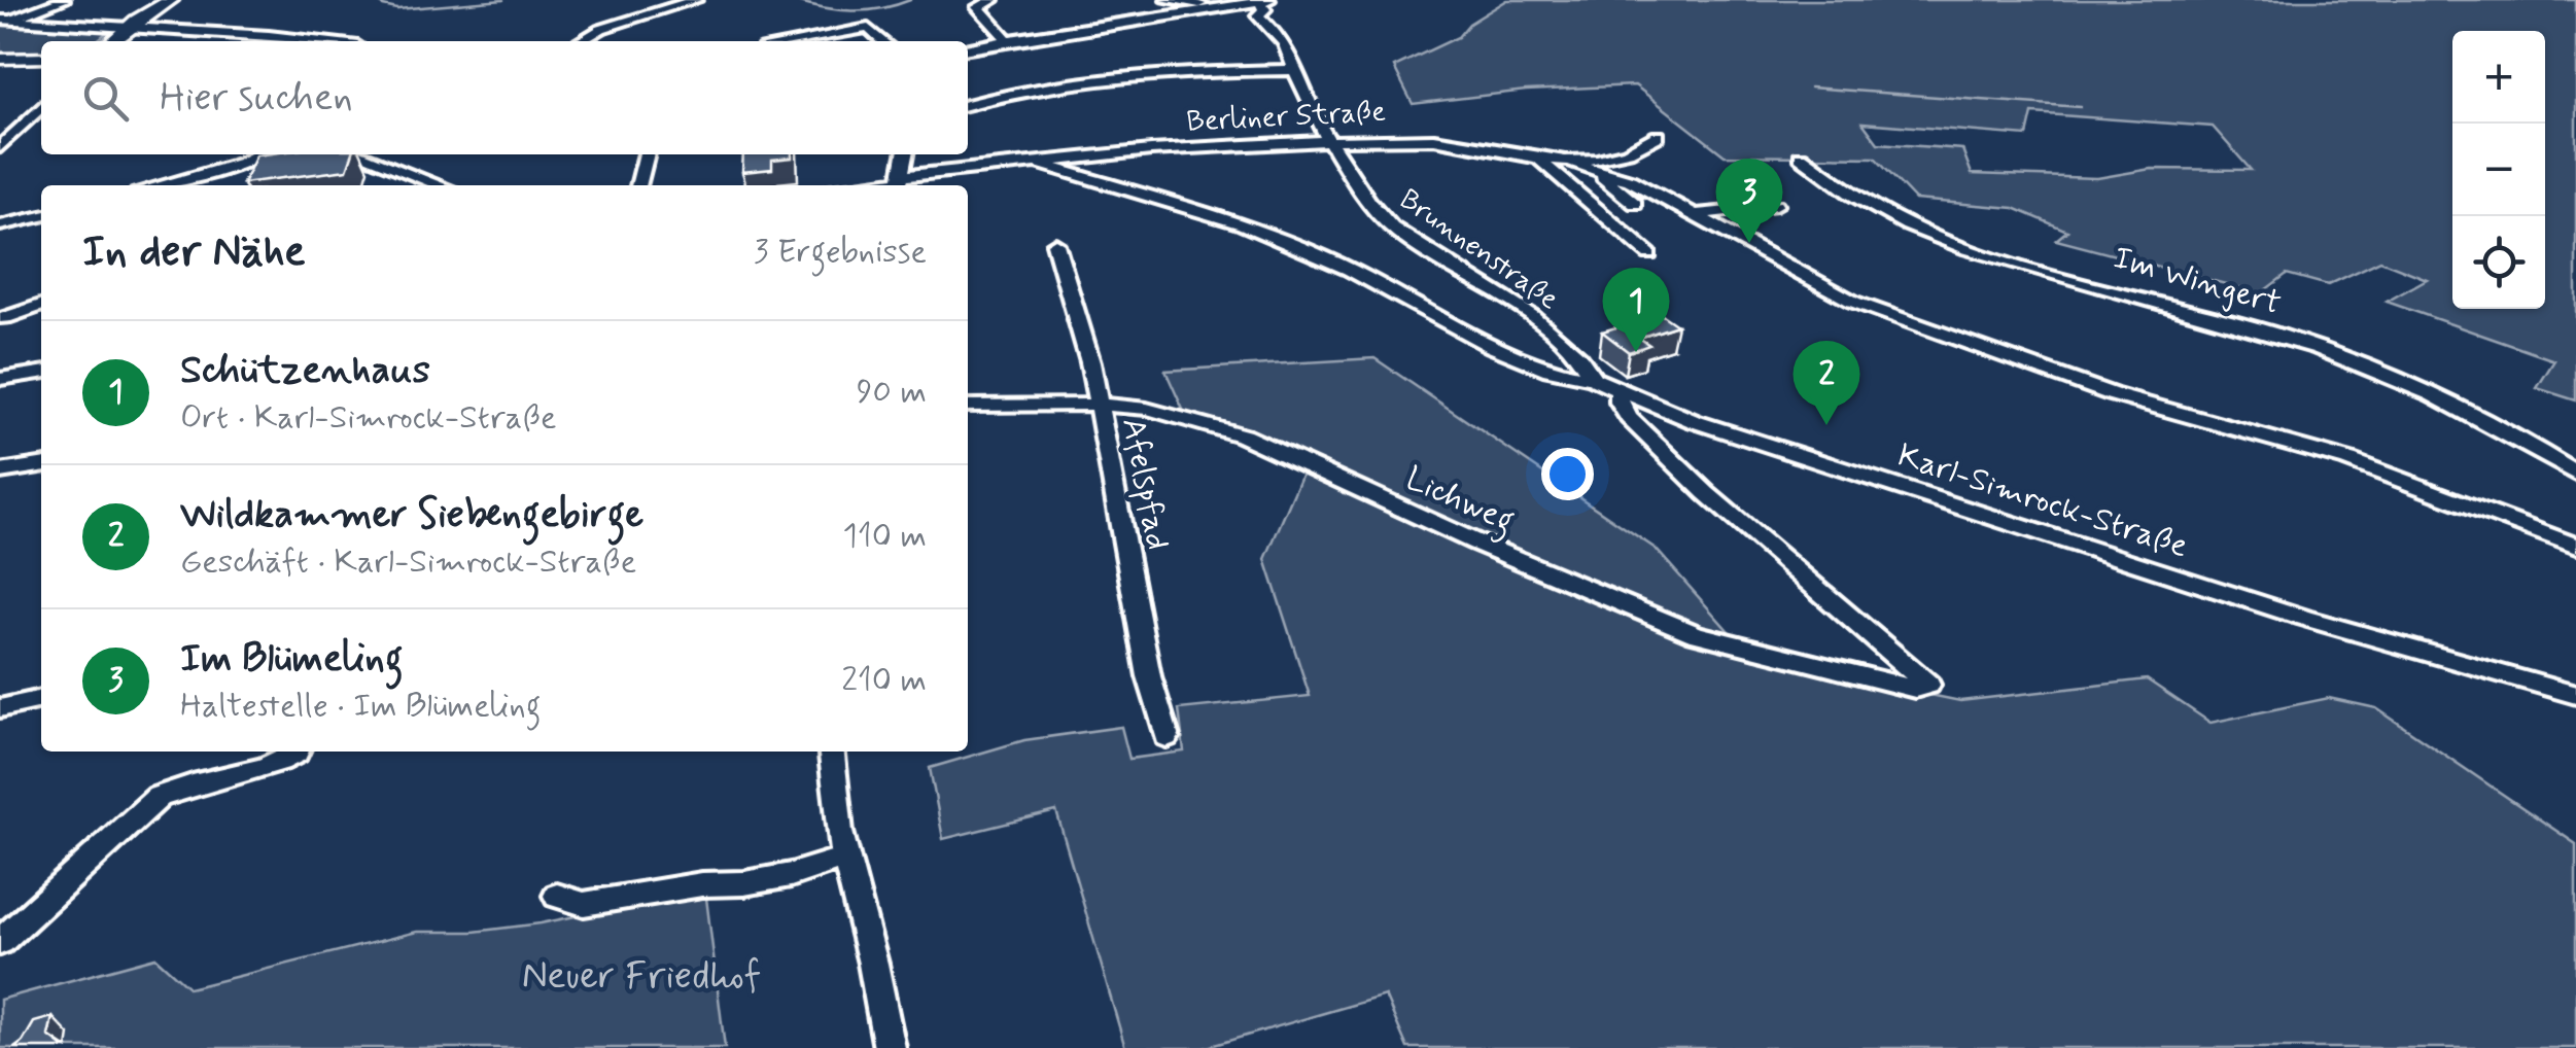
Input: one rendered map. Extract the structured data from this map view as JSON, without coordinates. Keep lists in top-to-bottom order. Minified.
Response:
{"streets":{"street":["Berliner Straße","Brunnenstraße","Im Wingert","Afelspfad","Lichweg","Karl-Simrock-Straße"]},"crossings":[["Berliner Straße","Brunnenstraße"],["Berliner Straße","Karl-Simrock-Straße"],["Brunnenstraße","Karl-Simrock-Straße"],["Afelspfad","Lichweg"],["Lichweg","Karl-Simrock-Straße"]],"parks":["Neuer Friedhof"],"page":{"map_buttons":["+","−"],"search":"Hier suchen","pins":["3","1","2"],"heading":["In der Nähe","3 Ergebnisse"],"list":[{"mark":"1","name":"Schützenhaus","note":"Ort · Karl-Simrock-Straße","value":"90 m"},{"mark":"2","name":"Wildkammer Siebengebirge","note":"Geschäft · Karl-Simrock-Straße","value":"110 m"},{"mark":"3","name":"Im Blümeling","note":"Haltestelle · Im Blümeling","value":"210 m"}]}}
